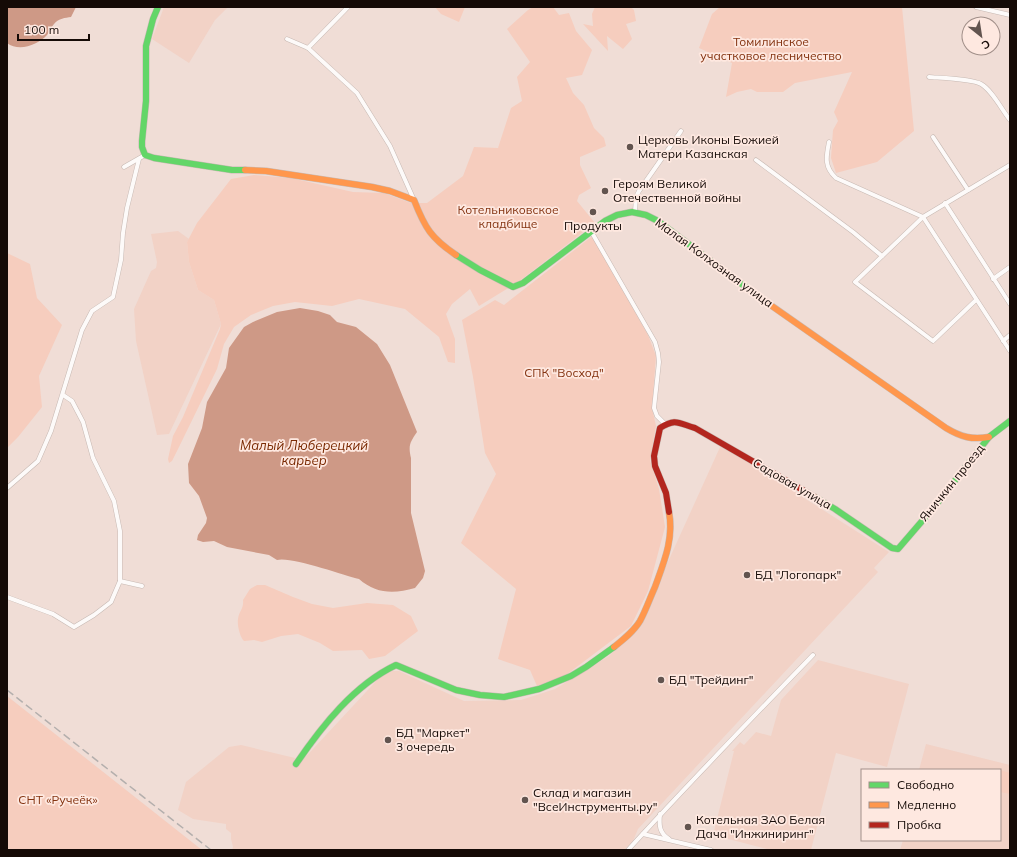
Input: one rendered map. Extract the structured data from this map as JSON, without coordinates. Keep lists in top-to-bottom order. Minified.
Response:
{"streets":{"street":["Малая Колхозная улица","Яничкин проезд","Садовая улица"]},"crossings":[["Малая Колхозная улица","Яничкин проезд"],["Яничкин проезд","Садовая улица"]],"water":["Малый Люберецкий карьер"],"parks":["Томилинское участковое лесничество","Котельниковское кладбище","СПК \"Восход\"","СНТ «Ручеёк»"],"places":["Церковь Иконы Божией Матери Казанская","Героям Великой Отечественной войны","Продукты","БД \"Логопарк\"","БД \"Трейдинг\"","БД \"Маркет\" 3 очередь","Склад и магазин \"ВсеИнструменты.ру\"","Котельная ЗАО Белая Дача \"Инжиниринг\""],"legend":["Свободно","Медленно","Пробка"],"scale_bar":"100 m","north":"bottom right"}
